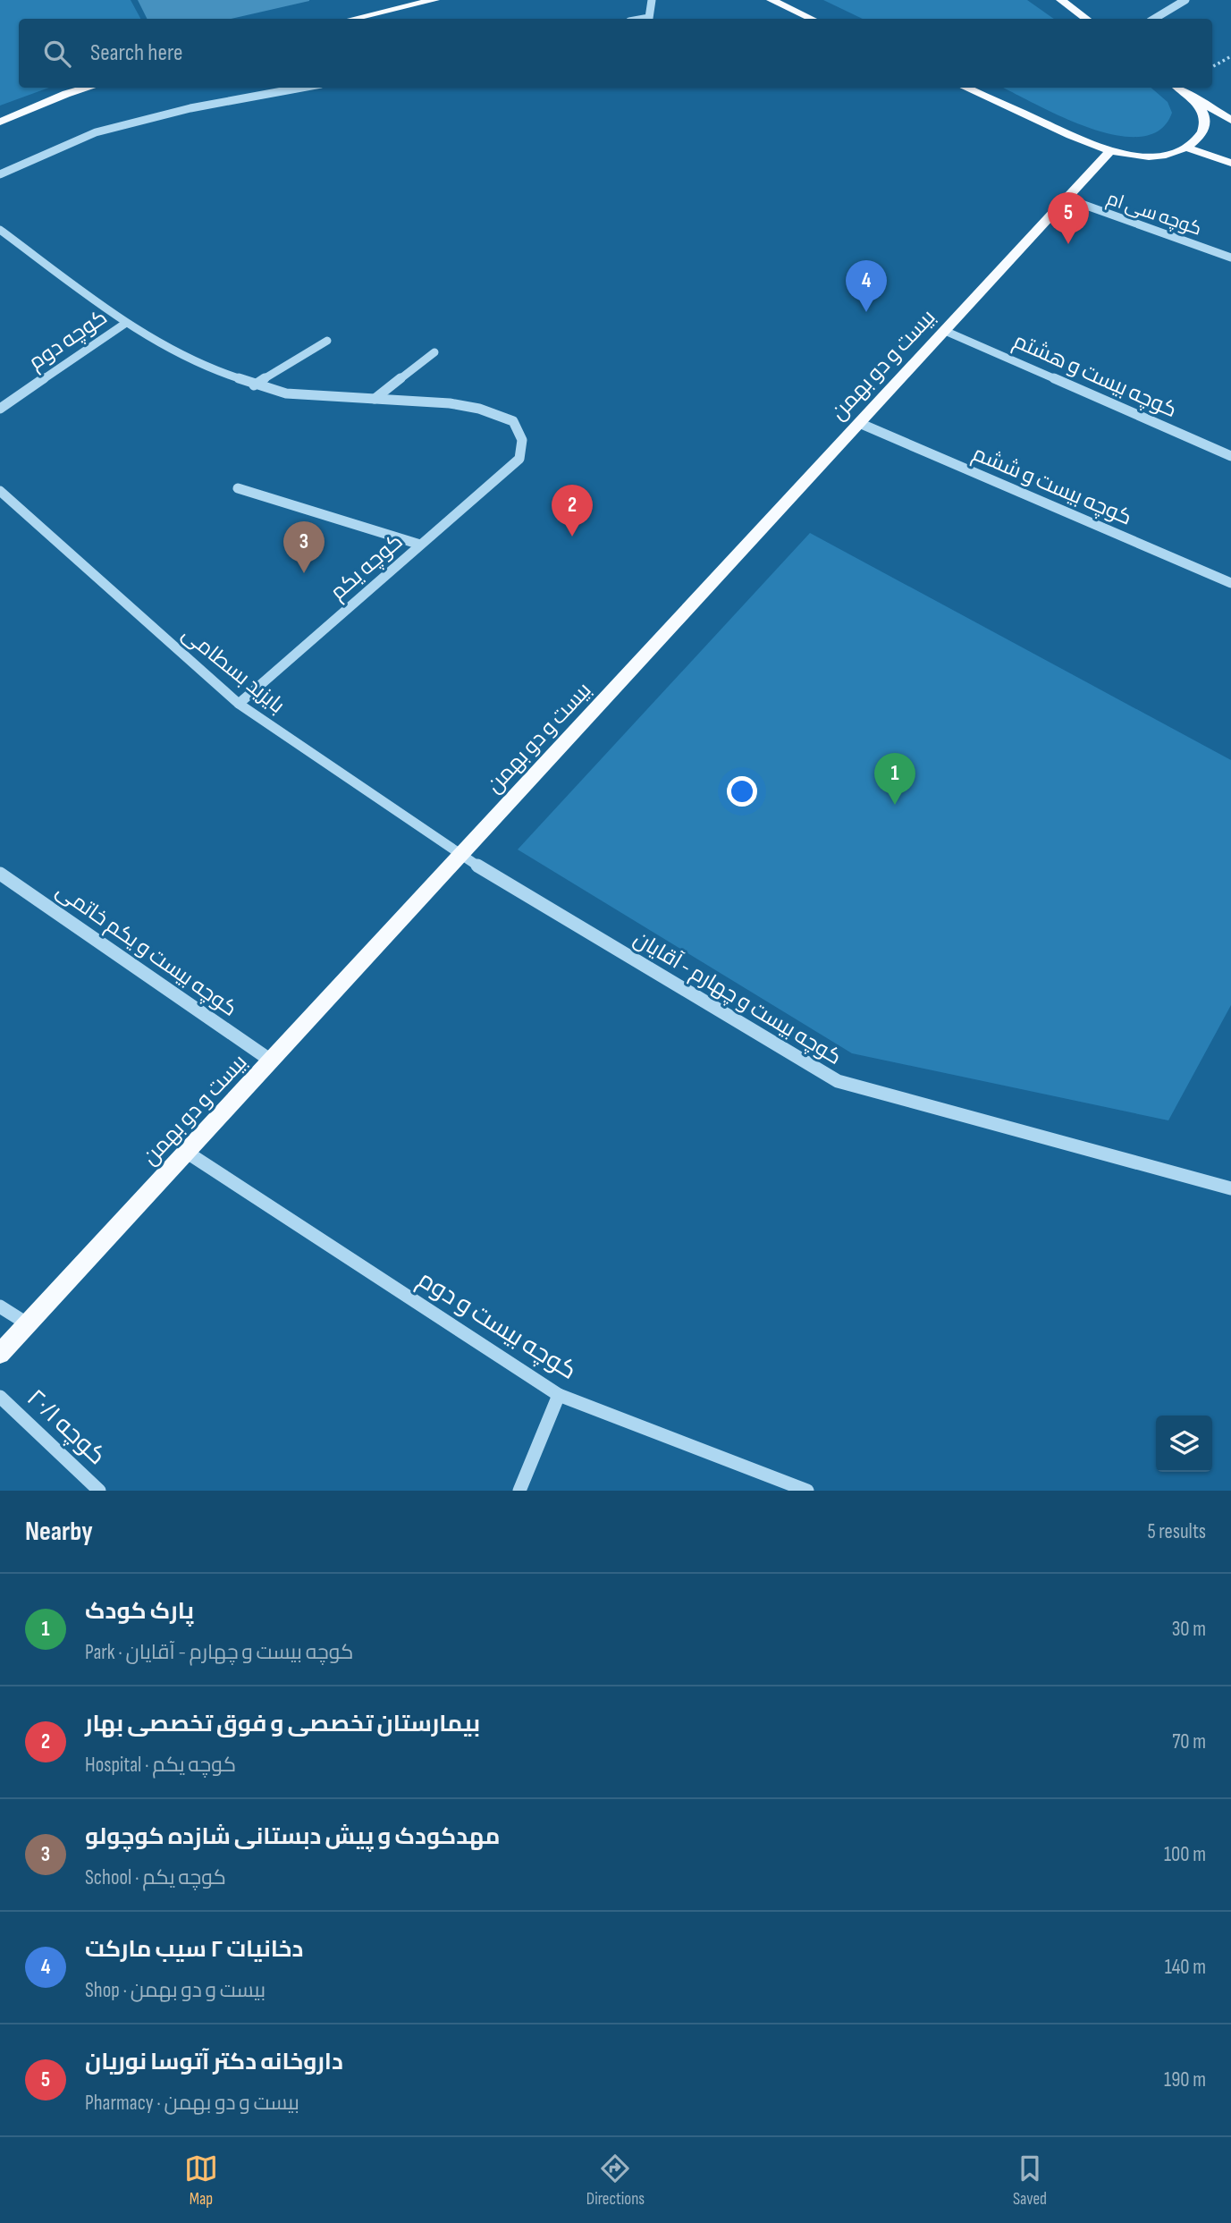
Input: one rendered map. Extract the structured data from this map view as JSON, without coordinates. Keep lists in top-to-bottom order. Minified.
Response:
{"streets":{"main road":["بیست و دو بهمن"],"street":["کوچه سی ام","کوچه دوم","کوچه بیست و هشتم","کوچه بیست و ششم","کوچه یکم","بایزید بسطامی","کوچه بیست و یکم خاتمی","کوچه بیست و چهارم - آقایان","کوچه بیست و دوم","کوچه ۲۰/۱"]},"crossings":[["کوچه سی ام","بیست و دو بهمن"],["بیست و دو بهمن","کوچه بیست و هشتم"],["بیست و دو بهمن","کوچه بیست و ششم"],["بیست و دو بهمن","بایزید بسطامی"],["بیست و دو بهمن","کوچه بیست و یکم خاتمی"],["بیست و دو بهمن","کوچه بیست و چهارم - آقایان"],["بیست و دو بهمن","کوچه بیست و دوم"],["کوچه یکم","بایزید بسطامی"],["بایزید بسطامی","کوچه بیست و چهارم - آقایان"]],"page":{"search":"Search here","pins":["5","4","2","3","1"],"heading":["Nearby","5 results"],"list":[{"mark":"1","name":"پارک کودک","note":"Park · کوچه بیست و چهارم - آقایان","value":"30 m"},{"mark":"2","name":"بیمارستان تخصصی و فوق تخصصی بهار","note":"Hospital · کوچه یکم","value":"70 m"},{"mark":"3","name":"مهدکودک و پیش دبستانی شازده کوچولو","note":"School · کوچه یکم","value":"100 m"},{"mark":"4","name":"دخانیات ۲ سیب مارکت","note":"Shop · بیست و دو بهمن","value":"140 m"},{"mark":"5","name":"داروخانه دکتر آتوسا نوریان","note":"Pharmacy · بیست و دو بهمن","value":"190 m"}],"nav":["Map","Directions","Saved"]}}
